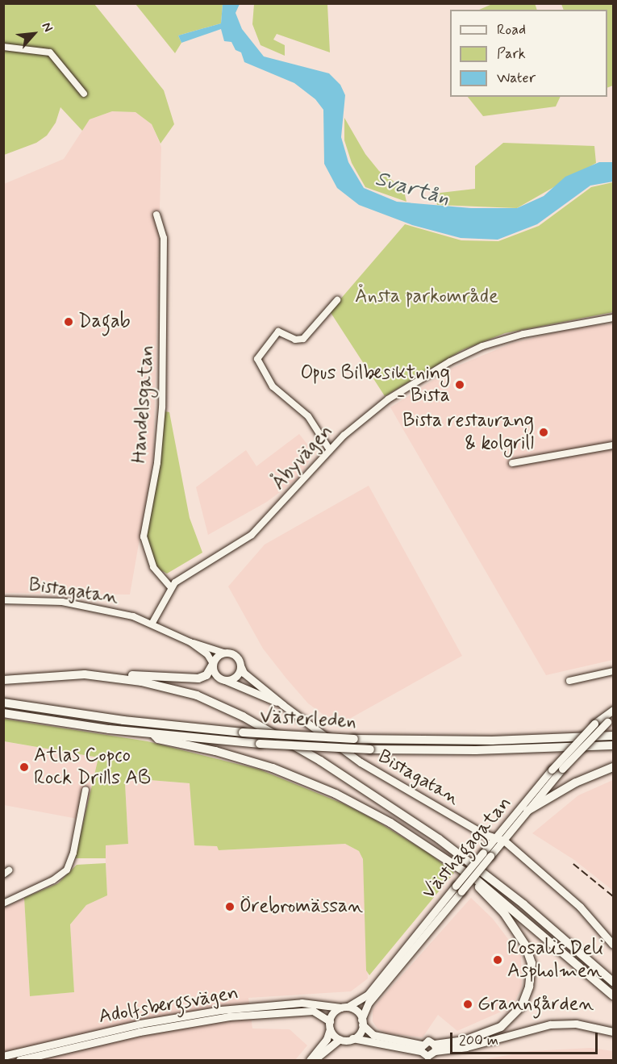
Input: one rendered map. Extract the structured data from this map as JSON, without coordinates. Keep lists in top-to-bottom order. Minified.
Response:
{"streets":{"highway":["Västerleden"],"main road":["Bistagatan","Västhagagatan","Adolfsbergsvägen"],"street":["Handelsgatan","Åbyvägen"]},"crossings":[["Handelsgatan","Åbyvägen"],["Åbyvägen","Bistagatan"],["Bistagatan","Västhagagatan"],["Västhagagatan","Adolfsbergsvägen"]],"water":["Svartån"],"parks":["Ånsta parkområde"],"places":["Dagab","Opus Bilbesiktning - Bista","Bista restaurang & kolgrill","Atlas Copco Rock Drills AB","Örebromässan","Rosalis Deli Aspholmen","Granngården"],"legend":["Road","Park","Water"],"scale_bar":"200 m","north":"top right"}
